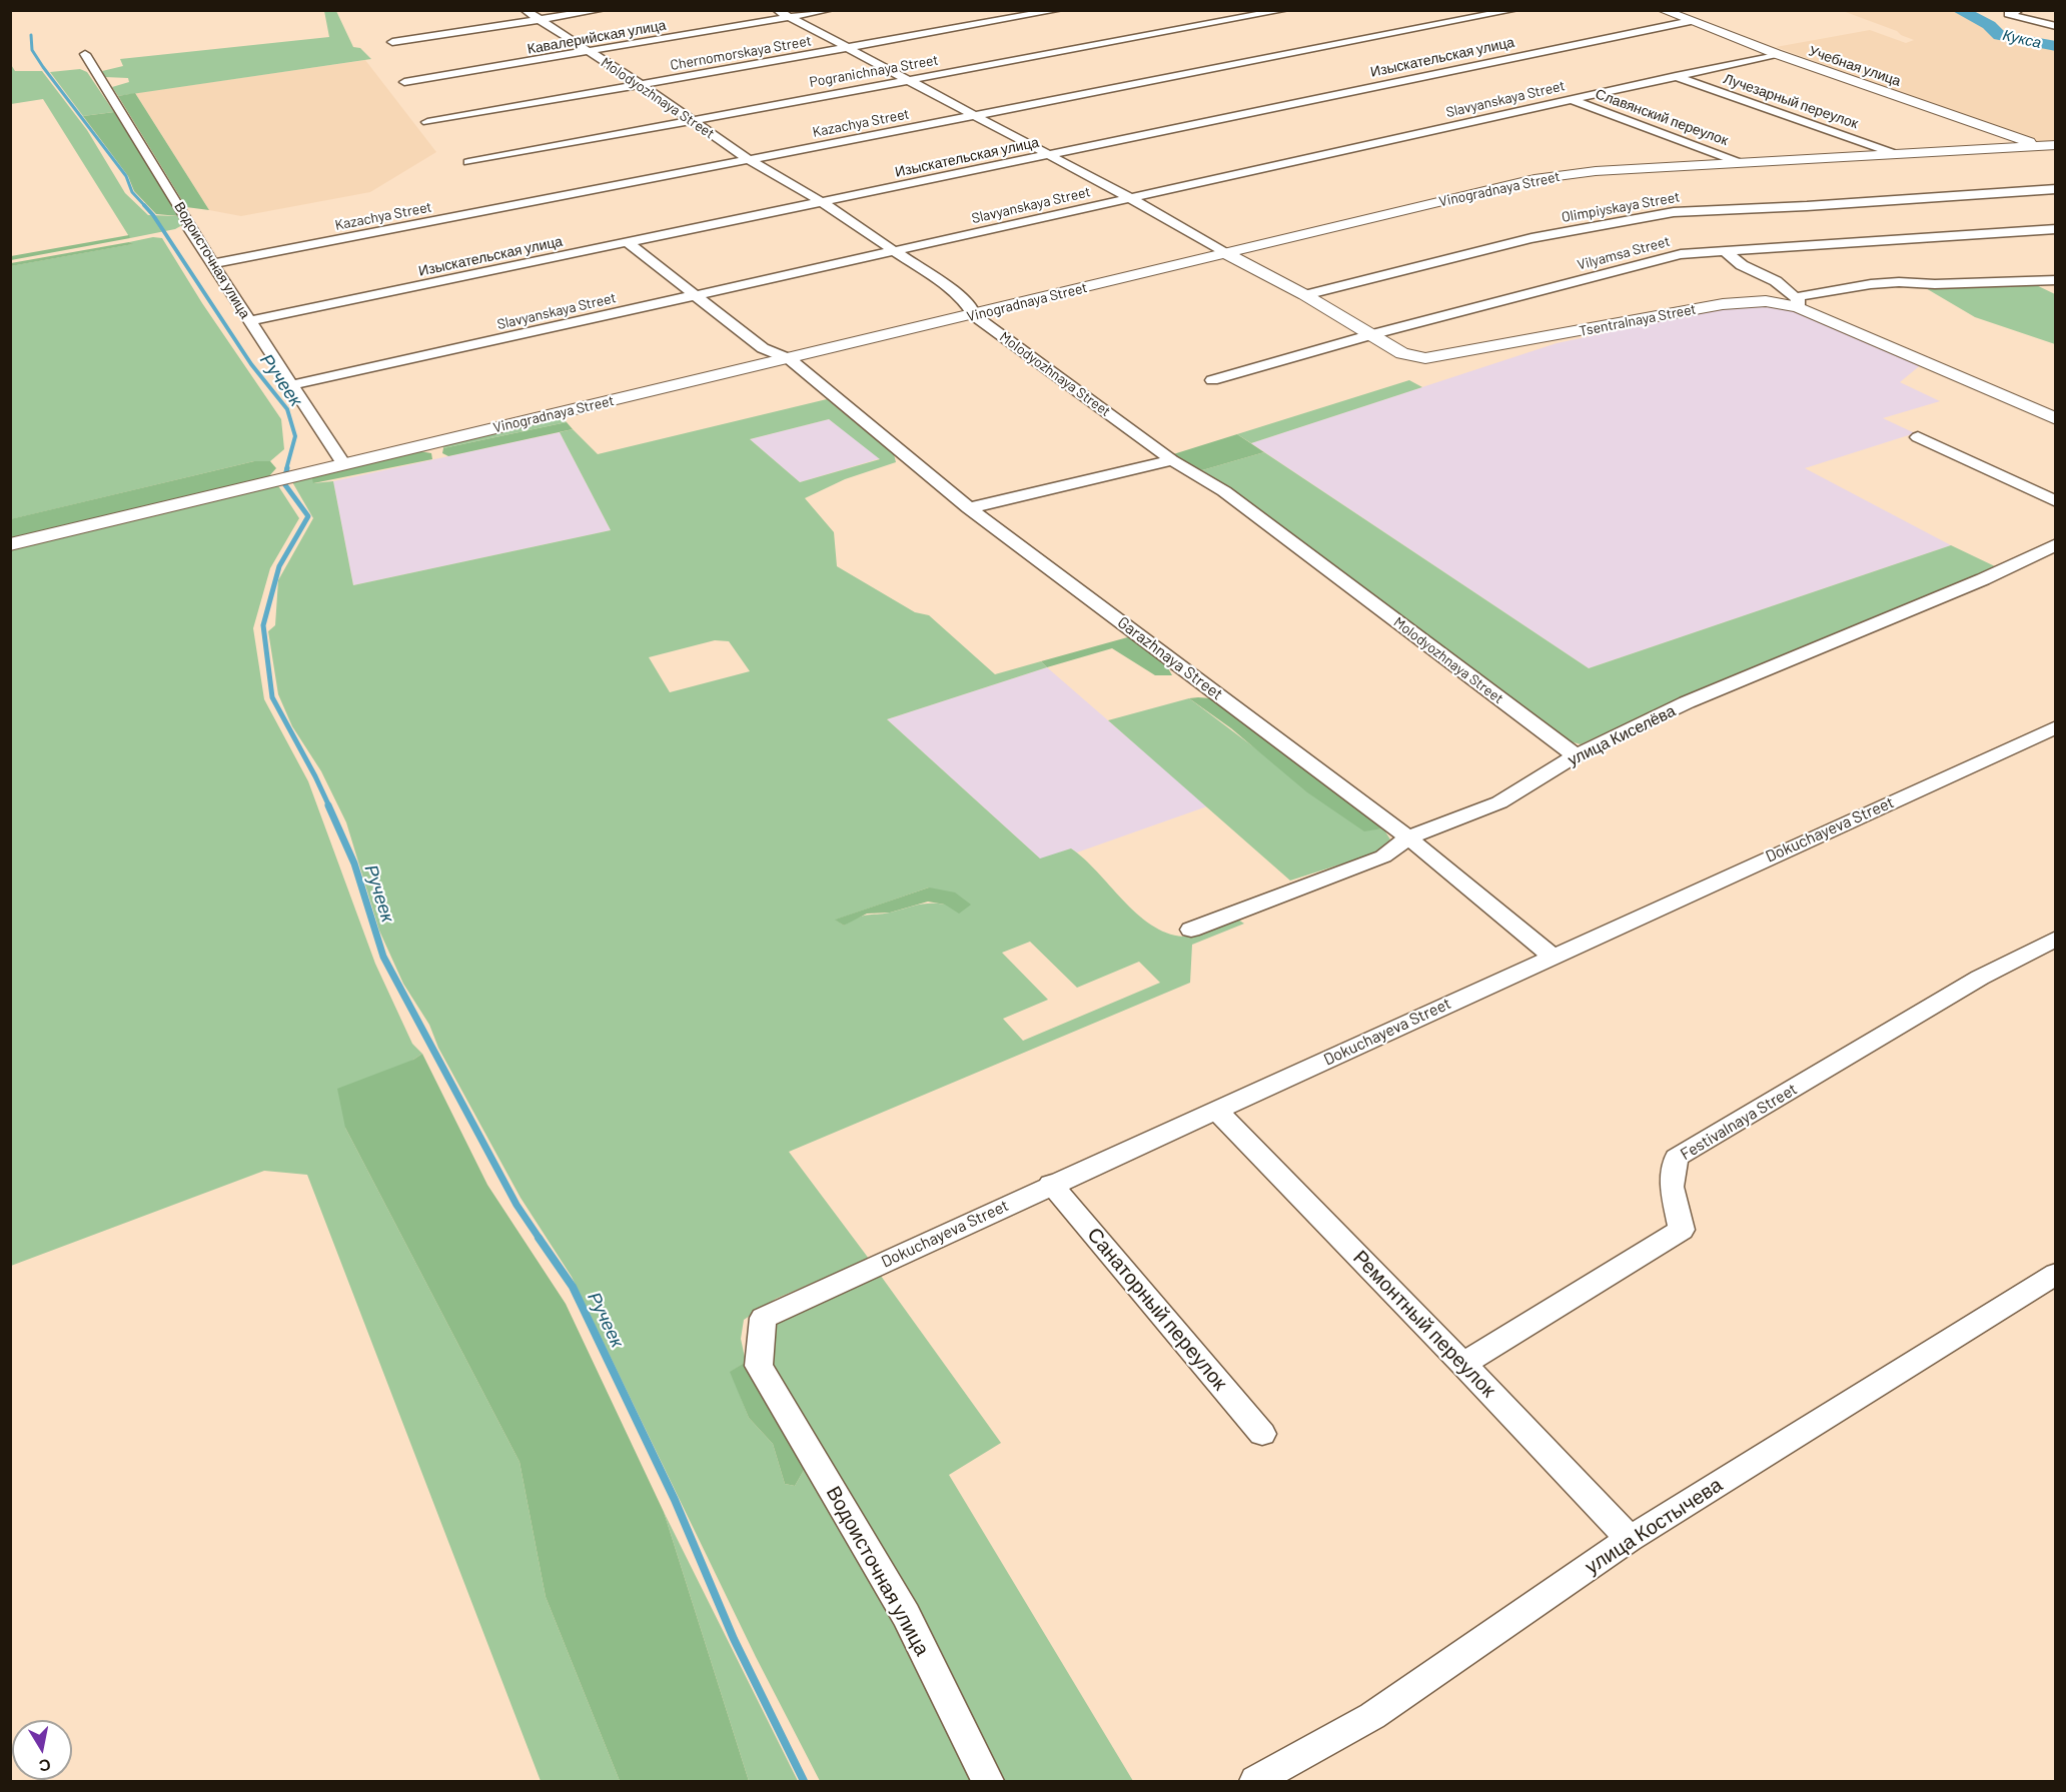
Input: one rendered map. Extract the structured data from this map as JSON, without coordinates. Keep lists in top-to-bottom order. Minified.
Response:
{"streets":{"street":["Кавалерийская улица","Chernomorskaya Street","Изыскательская улица","Учебная улица","Pogranichnaya Street","Molodyozhnaya Street","Slavyanskaya Street","Лучезарный переулок","Славянский переулок","Kazachya Street","Vinogradnaya Street","Olimpiyskaya Street","Vilyamsa Street","Водоисточная улица","Tsentralnaya Street","Garazhnaya Street","улица Киселёва","Dokuchayeva Street","Festivalnaya Street","Санаторный переулок","Ремонтный переулок","улица Костычева"]},"crossings":[["Кавалерийская улица","Molodyozhnaya Street"],["Chernomorskaya Street","Molodyozhnaya Street"],["Изыскательская улица","Учебная улица"],["Изыскательская улица","Molodyozhnaya Street"],["Изыскательская улица","Водоисточная улица"],["Изыскательская улица","Garazhnaya Street"],["Учебная улица","Slavyanskaya Street"],["Учебная улица","Vinogradnaya Street"],["Pogranichnaya Street","Molodyozhnaya Street"],["Molodyozhnaya Street","Slavyanskaya Street"],["Molodyozhnaya Street","Kazachya Street"],["Molodyozhnaya Street","Vinogradnaya Street"],["Molodyozhnaya Street","улица Киселёва"],["Slavyanskaya Street","Лучезарный переулок"],["Slavyanskaya Street","Славянский переулок"],["Slavyanskaya Street","Водоисточная улица"],["Slavyanskaya Street","Garazhnaya Street"],["Лучезарный переулок","Vinogradnaya Street"],["Славянский переулок","Vinogradnaya Street"],["Kazachya Street","Водоисточная улица"],["Vinogradnaya Street","Водоисточная улица"],["Vinogradnaya Street","Tsentralnaya Street"],["Vinogradnaya Street","Garazhnaya Street"],["Olimpiyskaya Street","Tsentralnaya Street"],["Vilyamsa Street","Tsentralnaya Street"],["Водоисточная улица","Dokuchayeva Street"],["Garazhnaya Street","улица Киселёва"],["Garazhnaya Street","Dokuchayeva Street"],["Dokuchayeva Street","Санаторный переулок"],["Dokuchayeva Street","Ремонтный переулок"],["Festivalnaya Street","Ремонтный переулок"],["Ремонтный переулок","улица Костычева"]],"water":["Кукса","Ручеек"],"north":"bottom"}
